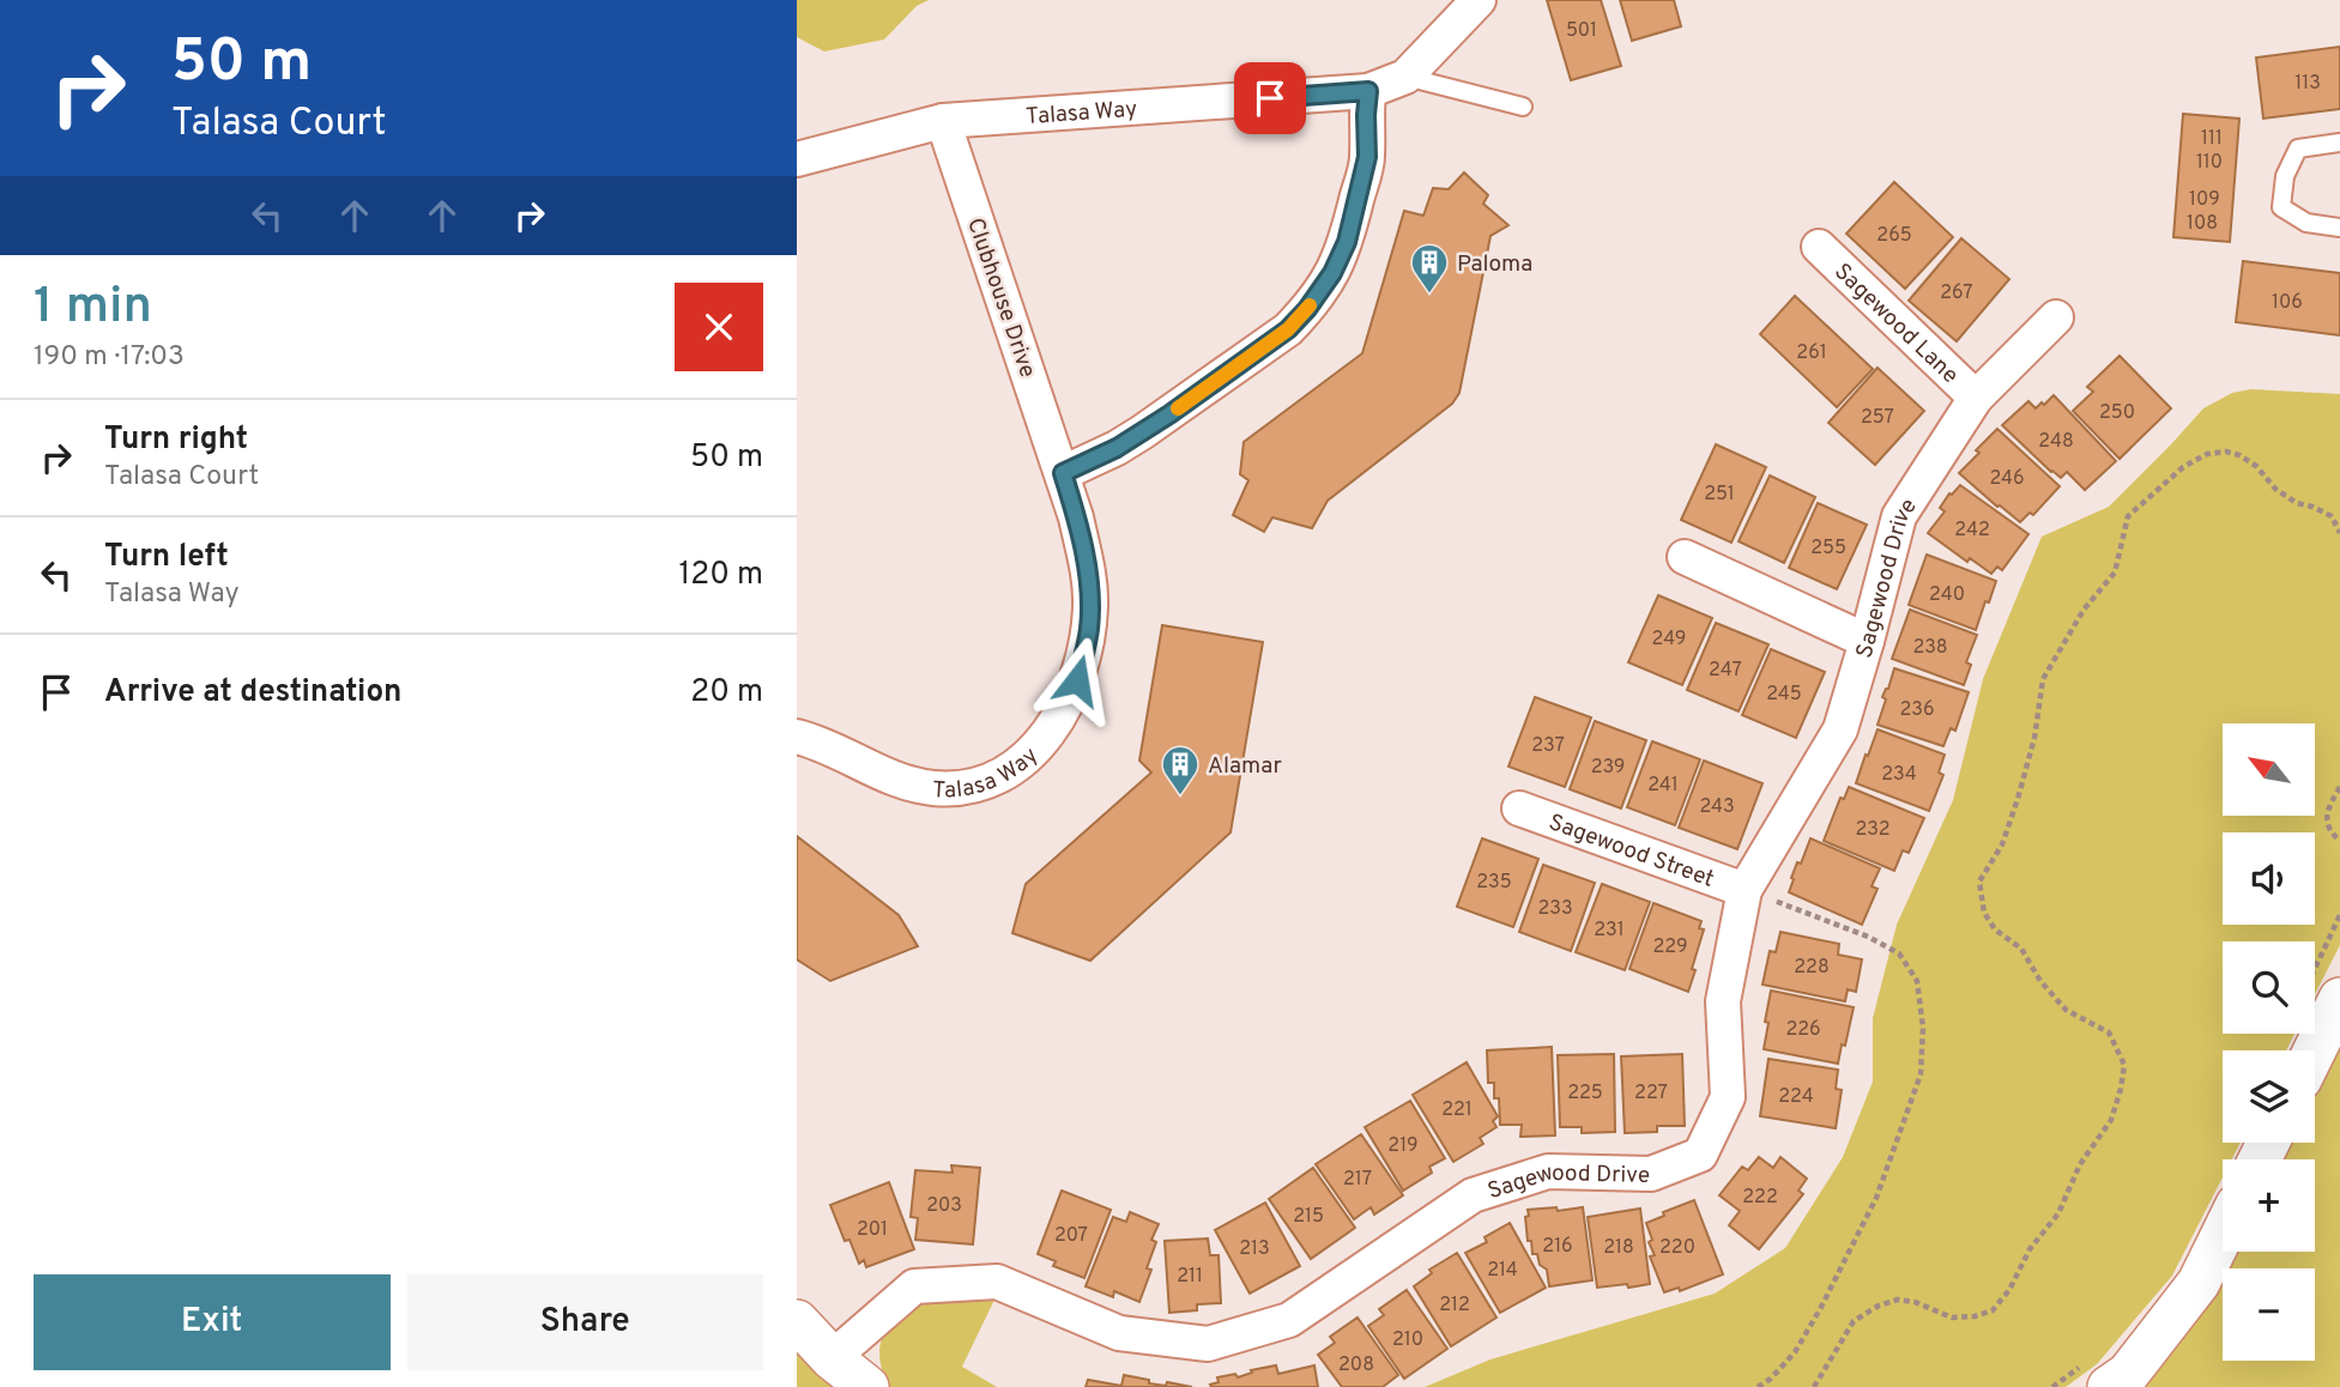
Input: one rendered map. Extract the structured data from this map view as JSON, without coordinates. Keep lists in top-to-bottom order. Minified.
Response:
{"streets":{"street":["Talasa Way","Clubhouse Drive","Sagewood Lane","Sagewood Drive","Sagewood Street"]},"crossings":[["Talasa Way","Clubhouse Drive"],["Sagewood Lane","Sagewood Drive"],["Sagewood Drive","Sagewood Street"]],"places":{"building":["Paloma","Alamar"]},"house_numbers":["501","113","111","110","109","108","265","267","106","261","250","257","248","246","251","242","255","240","249","238","247","245","236","237","239","234","241","243","232","235","233","231","229","228","226","225","227","224","221","219","217","222","203","215","201","207","216","218","220","213","214","211","212","210","208"],"north":"top left","page":{"turn":["50 m","Talasa Court"],"heading":["1 min","190 m · 17:03"],"list":[{"name":"Turn right","note":"Talasa Court","value":"50 m"},{"name":"Turn left","note":"Talasa Way","value":"120 m"},{"name":"Arrive at destination","value":"20 m"}],"map_buttons":["+","−"],"buttons":["Exit","Share"]}}
